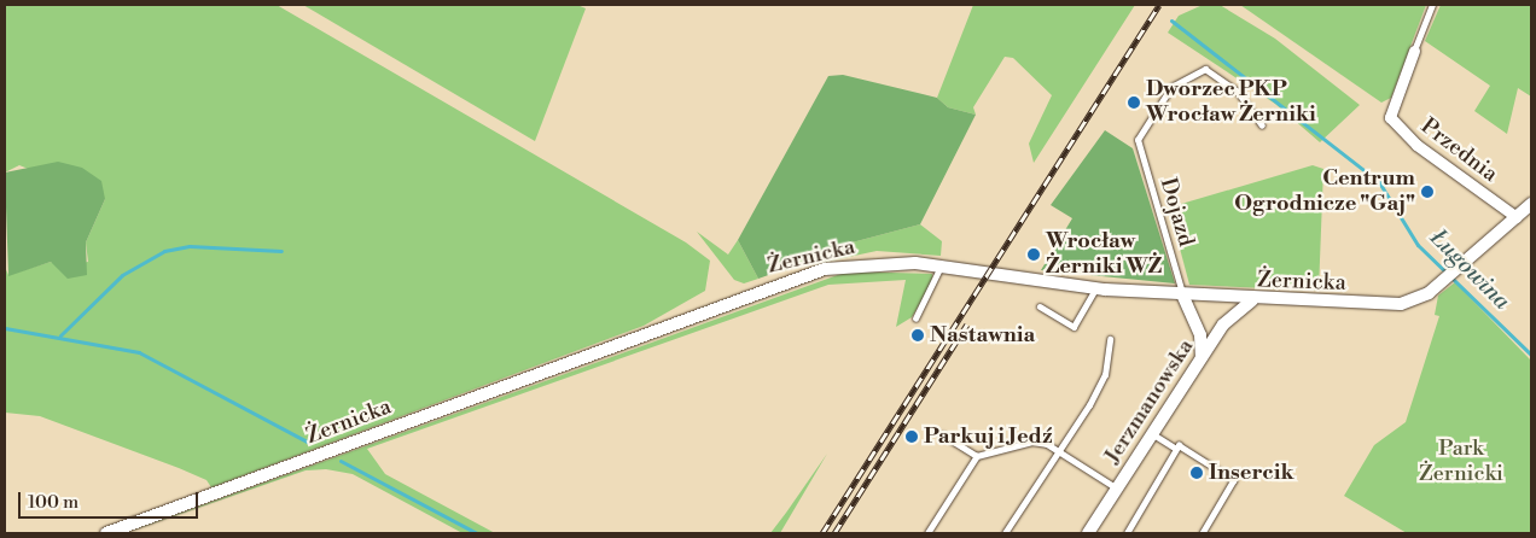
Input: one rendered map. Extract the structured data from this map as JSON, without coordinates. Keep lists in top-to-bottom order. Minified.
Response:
{"streets":{"street":["Przednia","Żernicka","Jerzmanowska"],"lane":["Dojazd"]},"crossings":[["Przednia","Żernicka"],["Dojazd","Żernicka"],["Żernicka","Jerzmanowska"]],"water":["Ługowina"],"parks":["Park Żernicki"],"places":["Dworzec PKP Wrocław Żerniki","Centrum Ogrodnicze \"Gaj\"","Wrocław Żerniki WŻ","Nastawnia","Parkuj i Jedź","Insercik"],"scale_bar":"100 m"}
